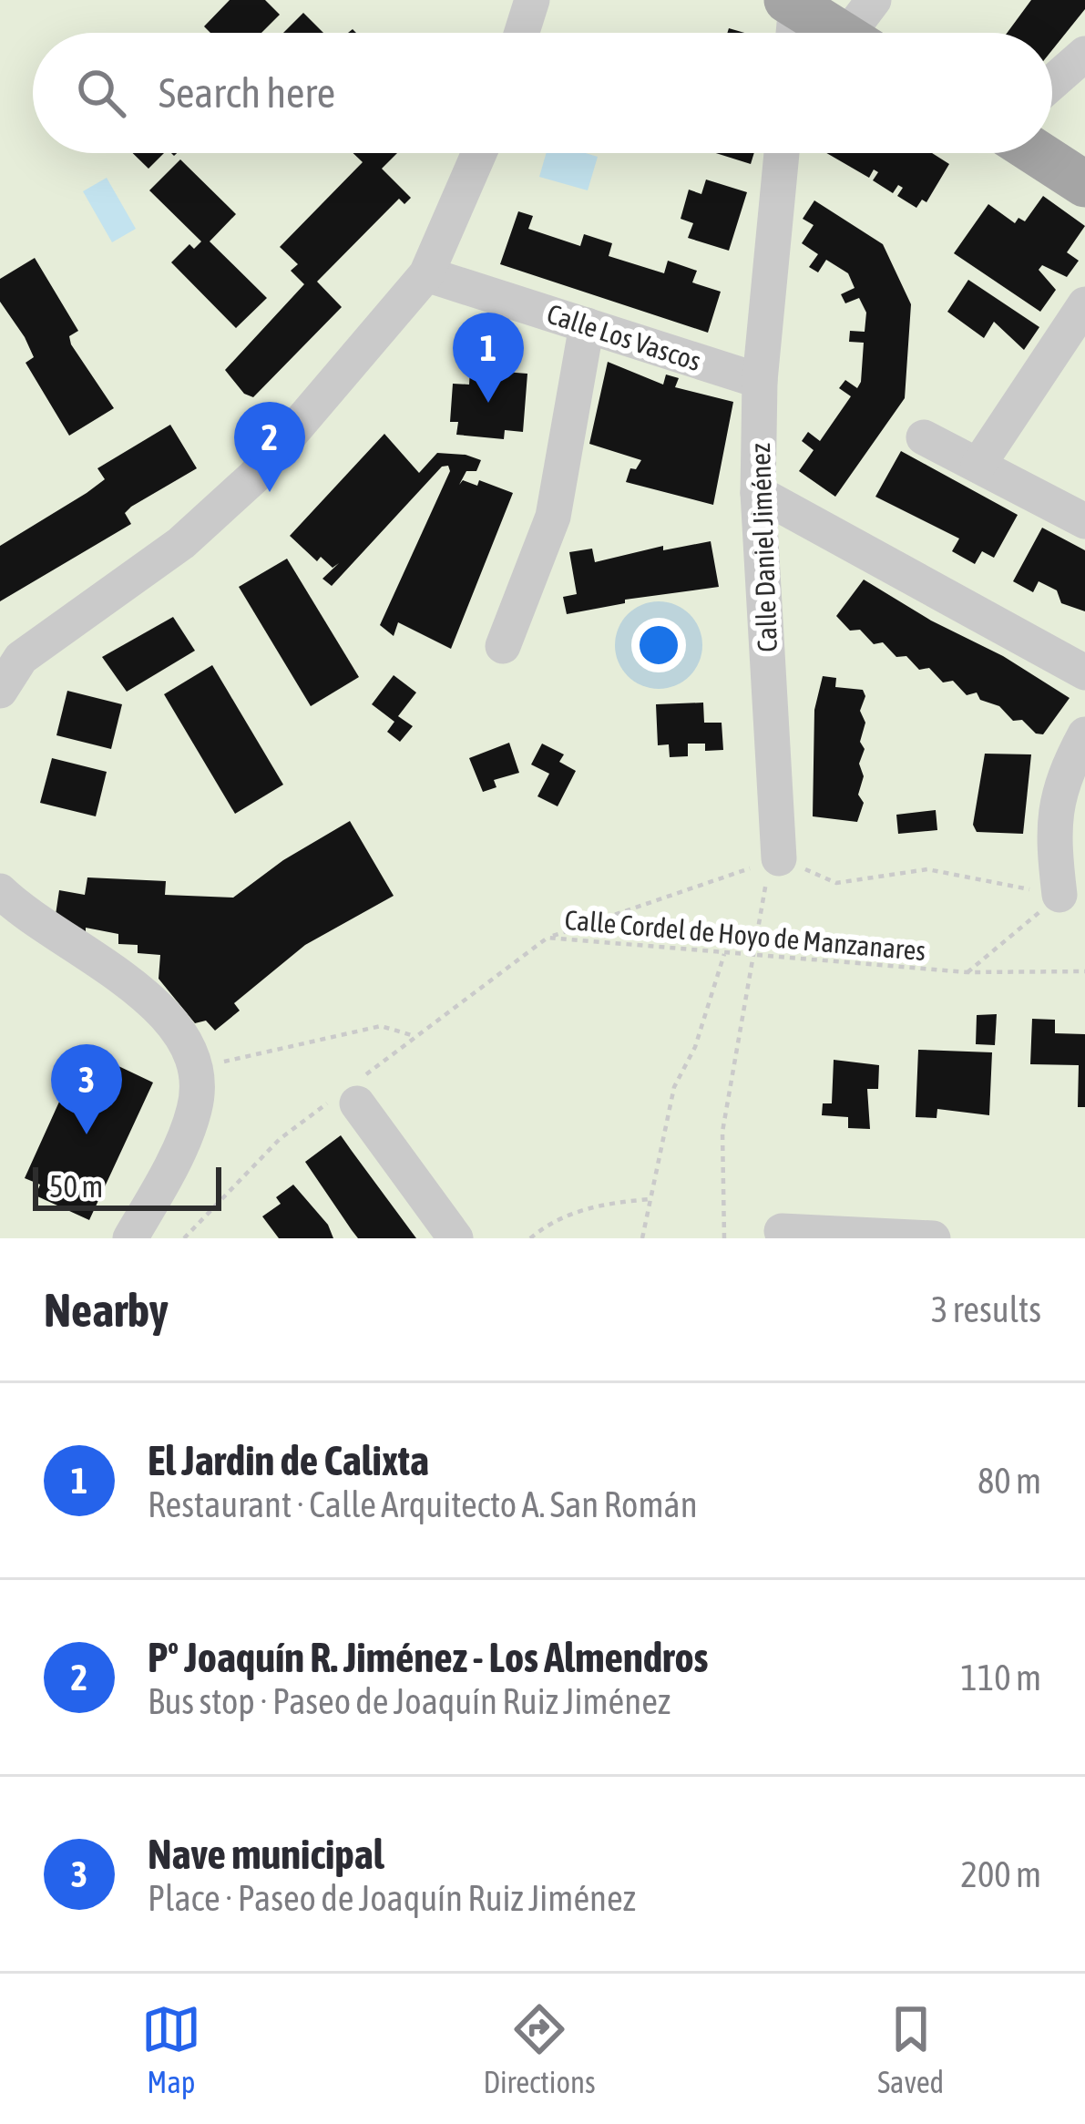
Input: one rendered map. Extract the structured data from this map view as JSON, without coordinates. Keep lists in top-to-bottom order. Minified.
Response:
{"streets":{"street":["Calle Los Vascos","Calle Daniel Jiménez"],"path":["Calle Cordel de Hoyo de Manzanares"]},"crossings":[["Calle Los Vascos","Calle Daniel Jiménez"]],"scale_bar":"50 m","page":{"search":"Search here","pins":["1","2","3"],"scale":"50 m","heading":["Nearby","3 results"],"list":[{"mark":"1","name":"El Jardin de Calixta","note":"Restaurant · Calle Arquitecto A. San Román","value":"80 m"},{"mark":"2","name":"Pº Joaquín R. Jiménez - Los Almendros","note":"Bus stop · Paseo de Joaquín Ruiz Jiménez","value":"110 m"},{"mark":"3","name":"Nave municipal","note":"Place · Paseo de Joaquín Ruiz Jiménez","value":"200 m"}],"nav":["Map","Directions","Saved"]}}
